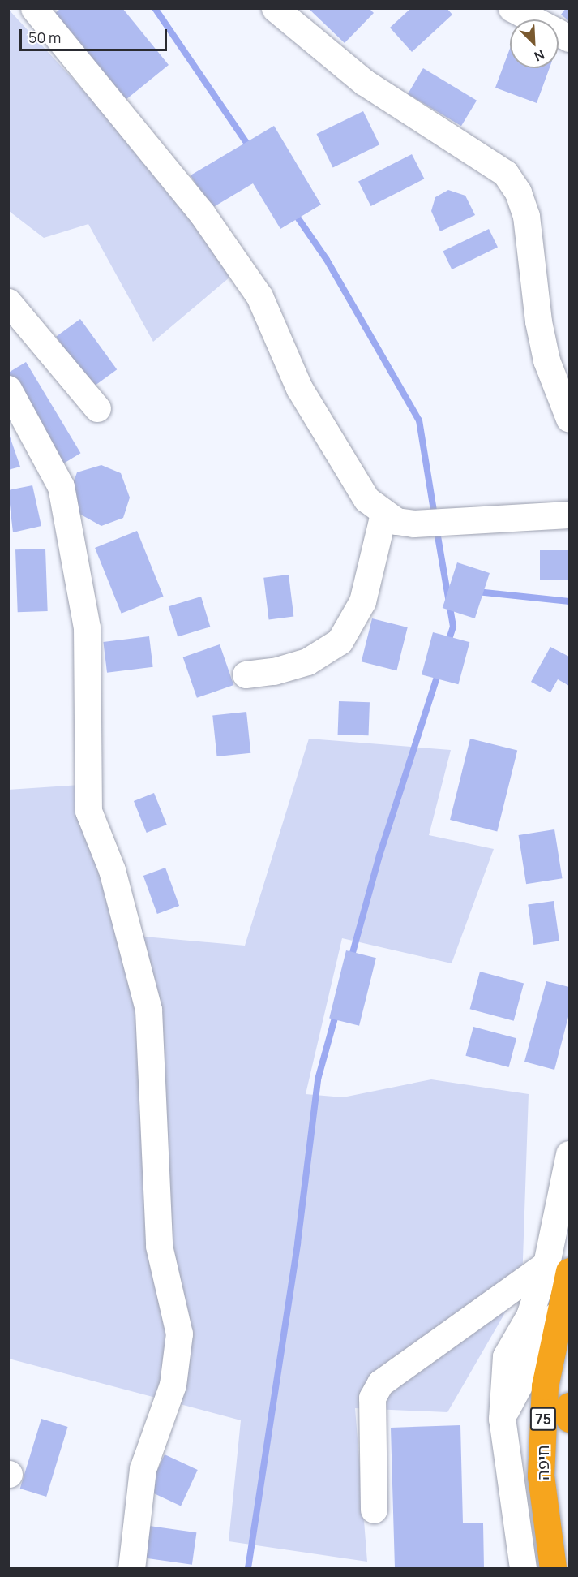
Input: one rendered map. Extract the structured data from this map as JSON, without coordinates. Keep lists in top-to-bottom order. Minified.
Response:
{"streets":{"highway":["75","חיפה"]},"scale_bar":"50 m","north":"bottom right"}
